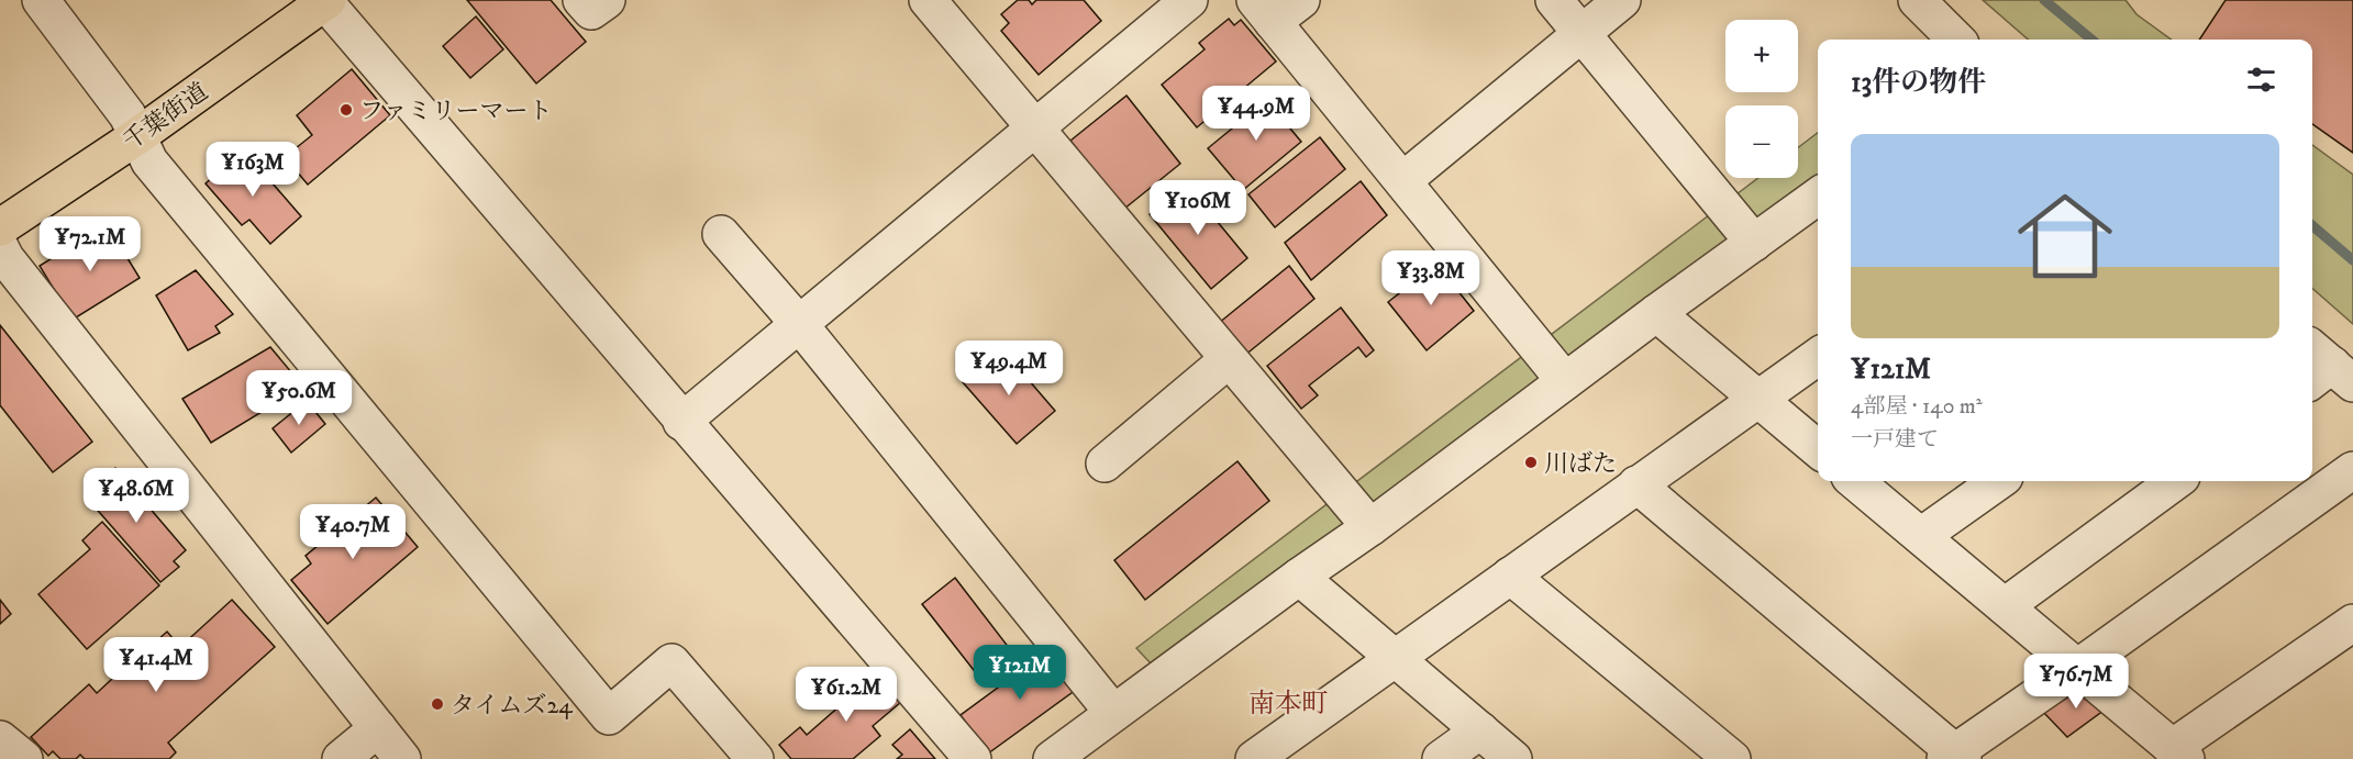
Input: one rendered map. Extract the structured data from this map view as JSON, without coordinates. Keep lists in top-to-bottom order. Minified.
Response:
{"streets":{"highway":["千葉街道"]},"districts":["南本町"],"places":["ファミリーマート","川ばた","タイムズ24"],"page":{"map_buttons":["+","−"],"heading":"13件の物件","price":["¥44.9M","¥163M","¥106M","¥72.1M","¥33.8M","¥49.4M","¥50.6M","¥48.6M","¥40.7M","¥41.4M","¥121M","¥76.7M","¥61.2M"],"list":[{"name":"¥121M","note":"4部屋 · 140 m² · 一戸建て"}]}}
